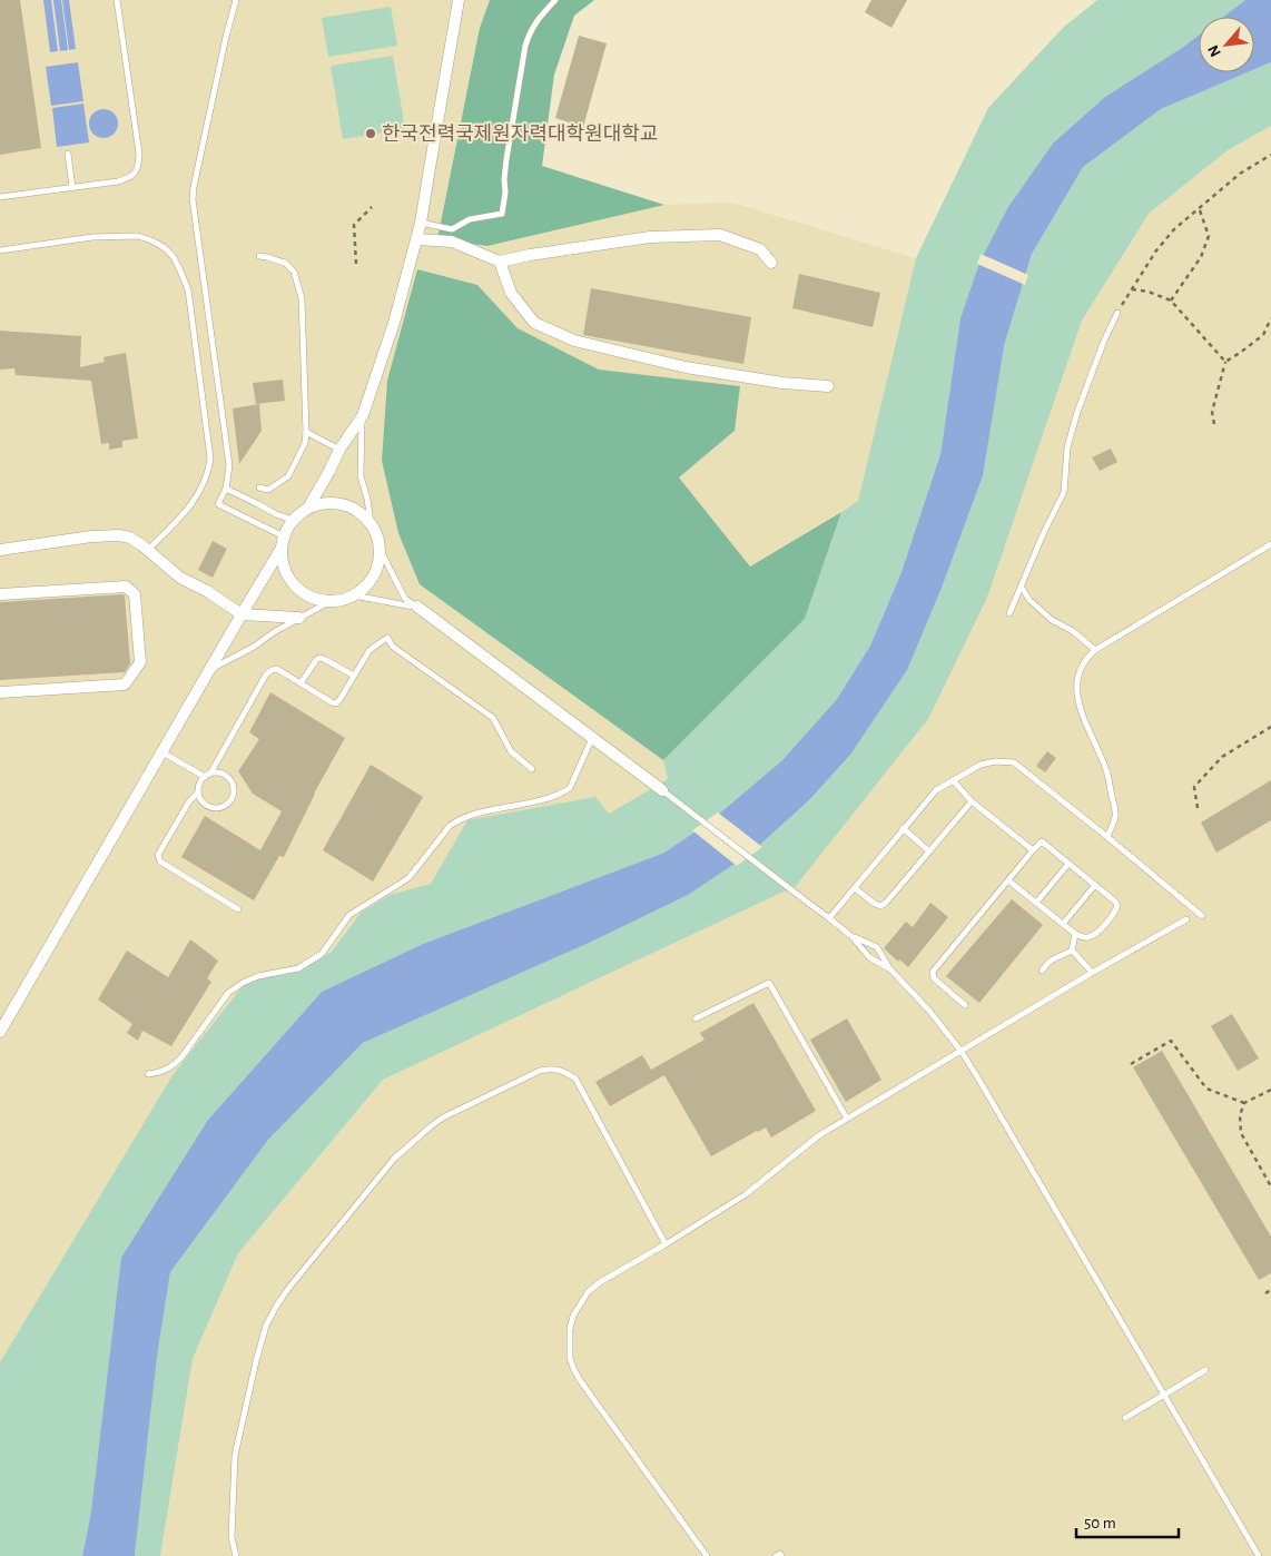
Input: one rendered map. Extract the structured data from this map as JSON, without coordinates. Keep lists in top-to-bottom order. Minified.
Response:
{"places":["한국전력국제원자력대학원대학교"],"scale_bar":"50 m","north":"bottom left"}
